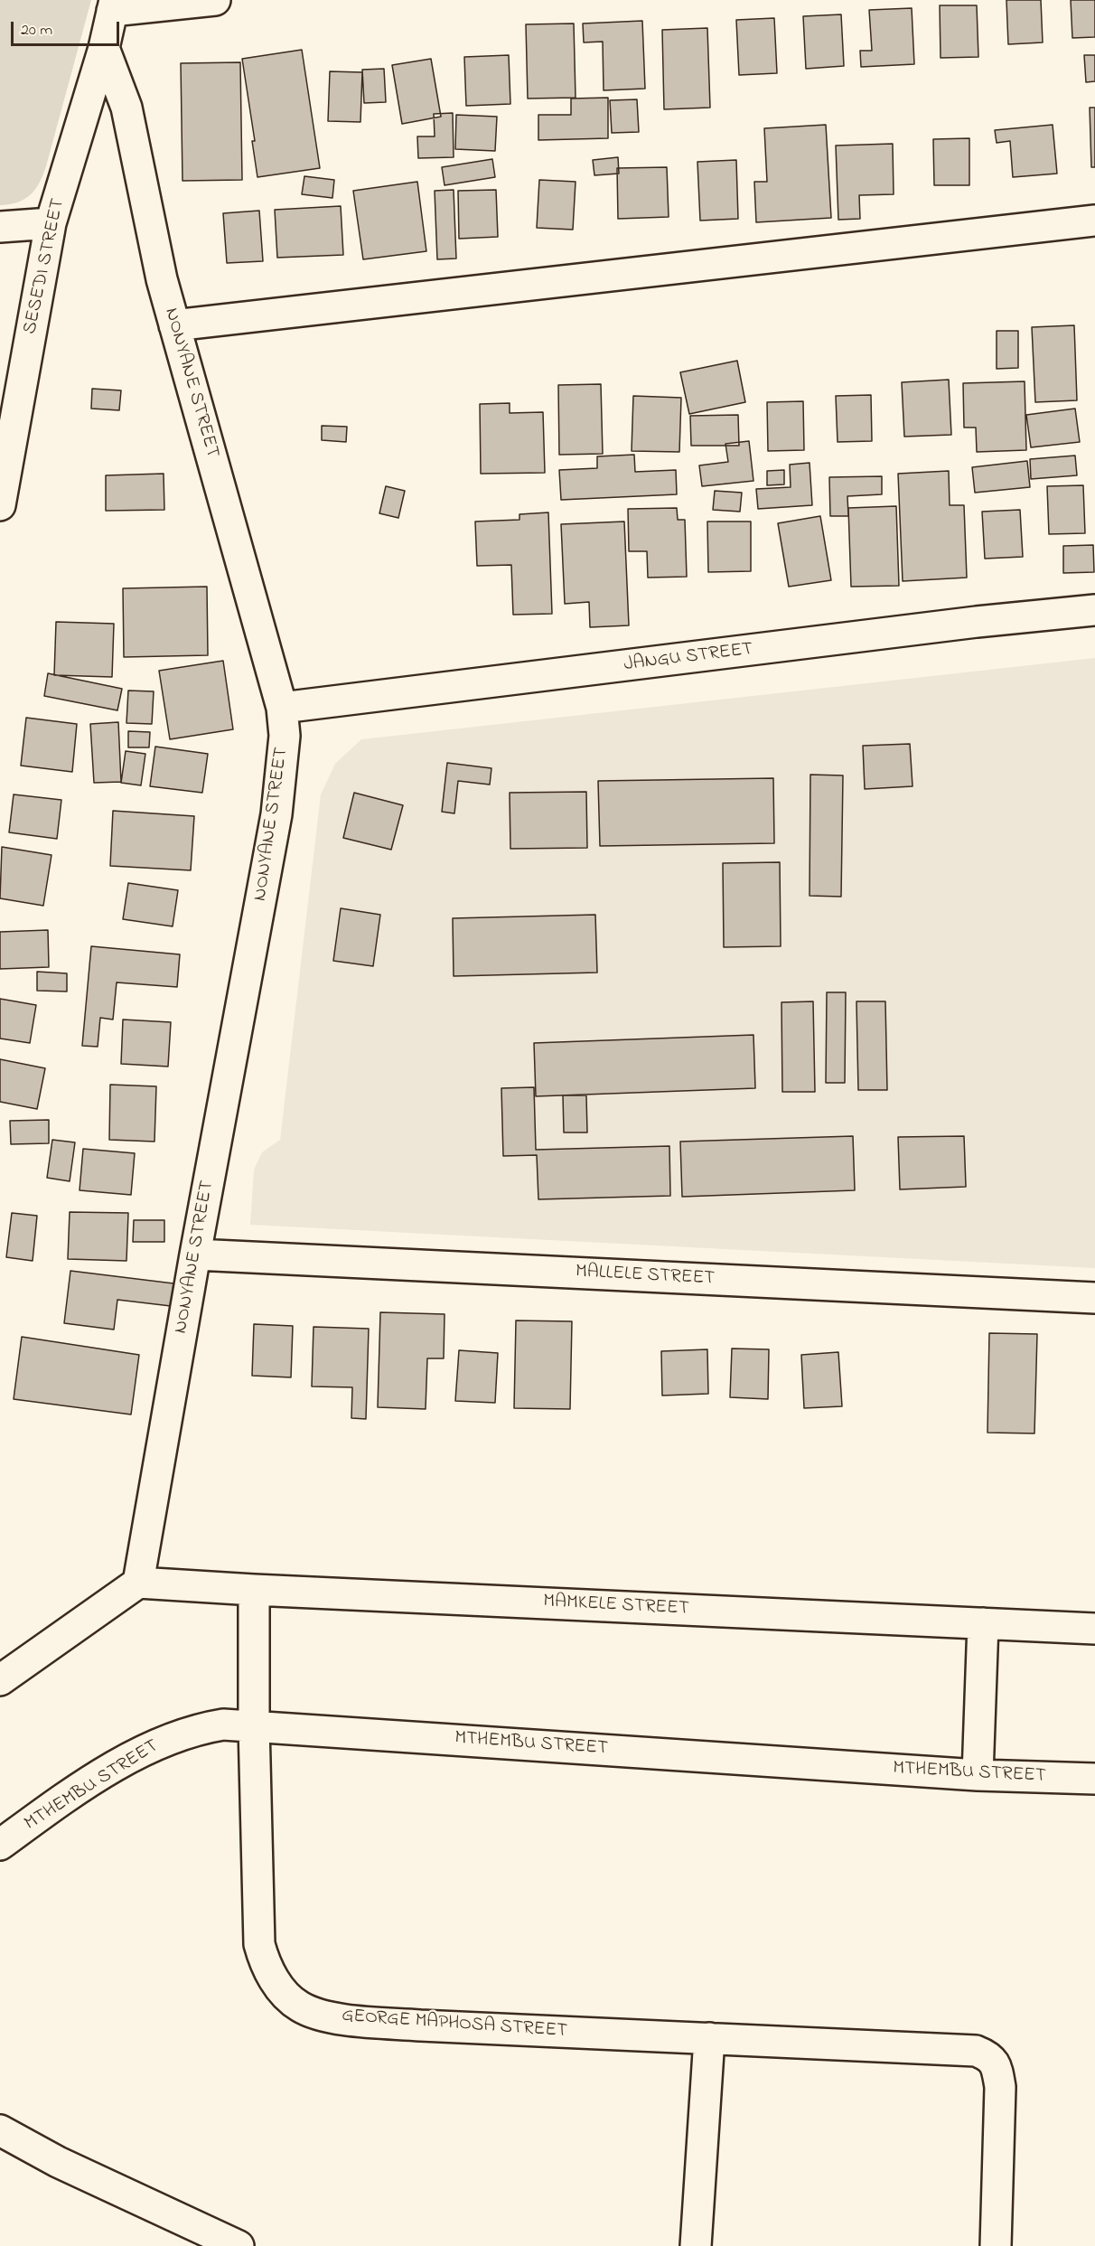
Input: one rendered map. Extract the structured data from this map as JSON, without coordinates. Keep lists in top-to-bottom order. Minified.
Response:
{"streets":{"street":["SESEDI STREET","NONYANE STREET","JANGU STREET","MALLELE STREET","MAMKELE STREET","MTHEMBU STREET","GEORGE MAPHOSA STREET"]},"crossings":[["SESEDI STREET","NONYANE STREET"],["NONYANE STREET","JANGU STREET"],["NONYANE STREET","MALLELE STREET"],["NONYANE STREET","MAMKELE STREET"],["MAMKELE STREET","GEORGE MAPHOSA STREET"],["MTHEMBU STREET","GEORGE MAPHOSA STREET"]],"scale_bar":"20 m"}
